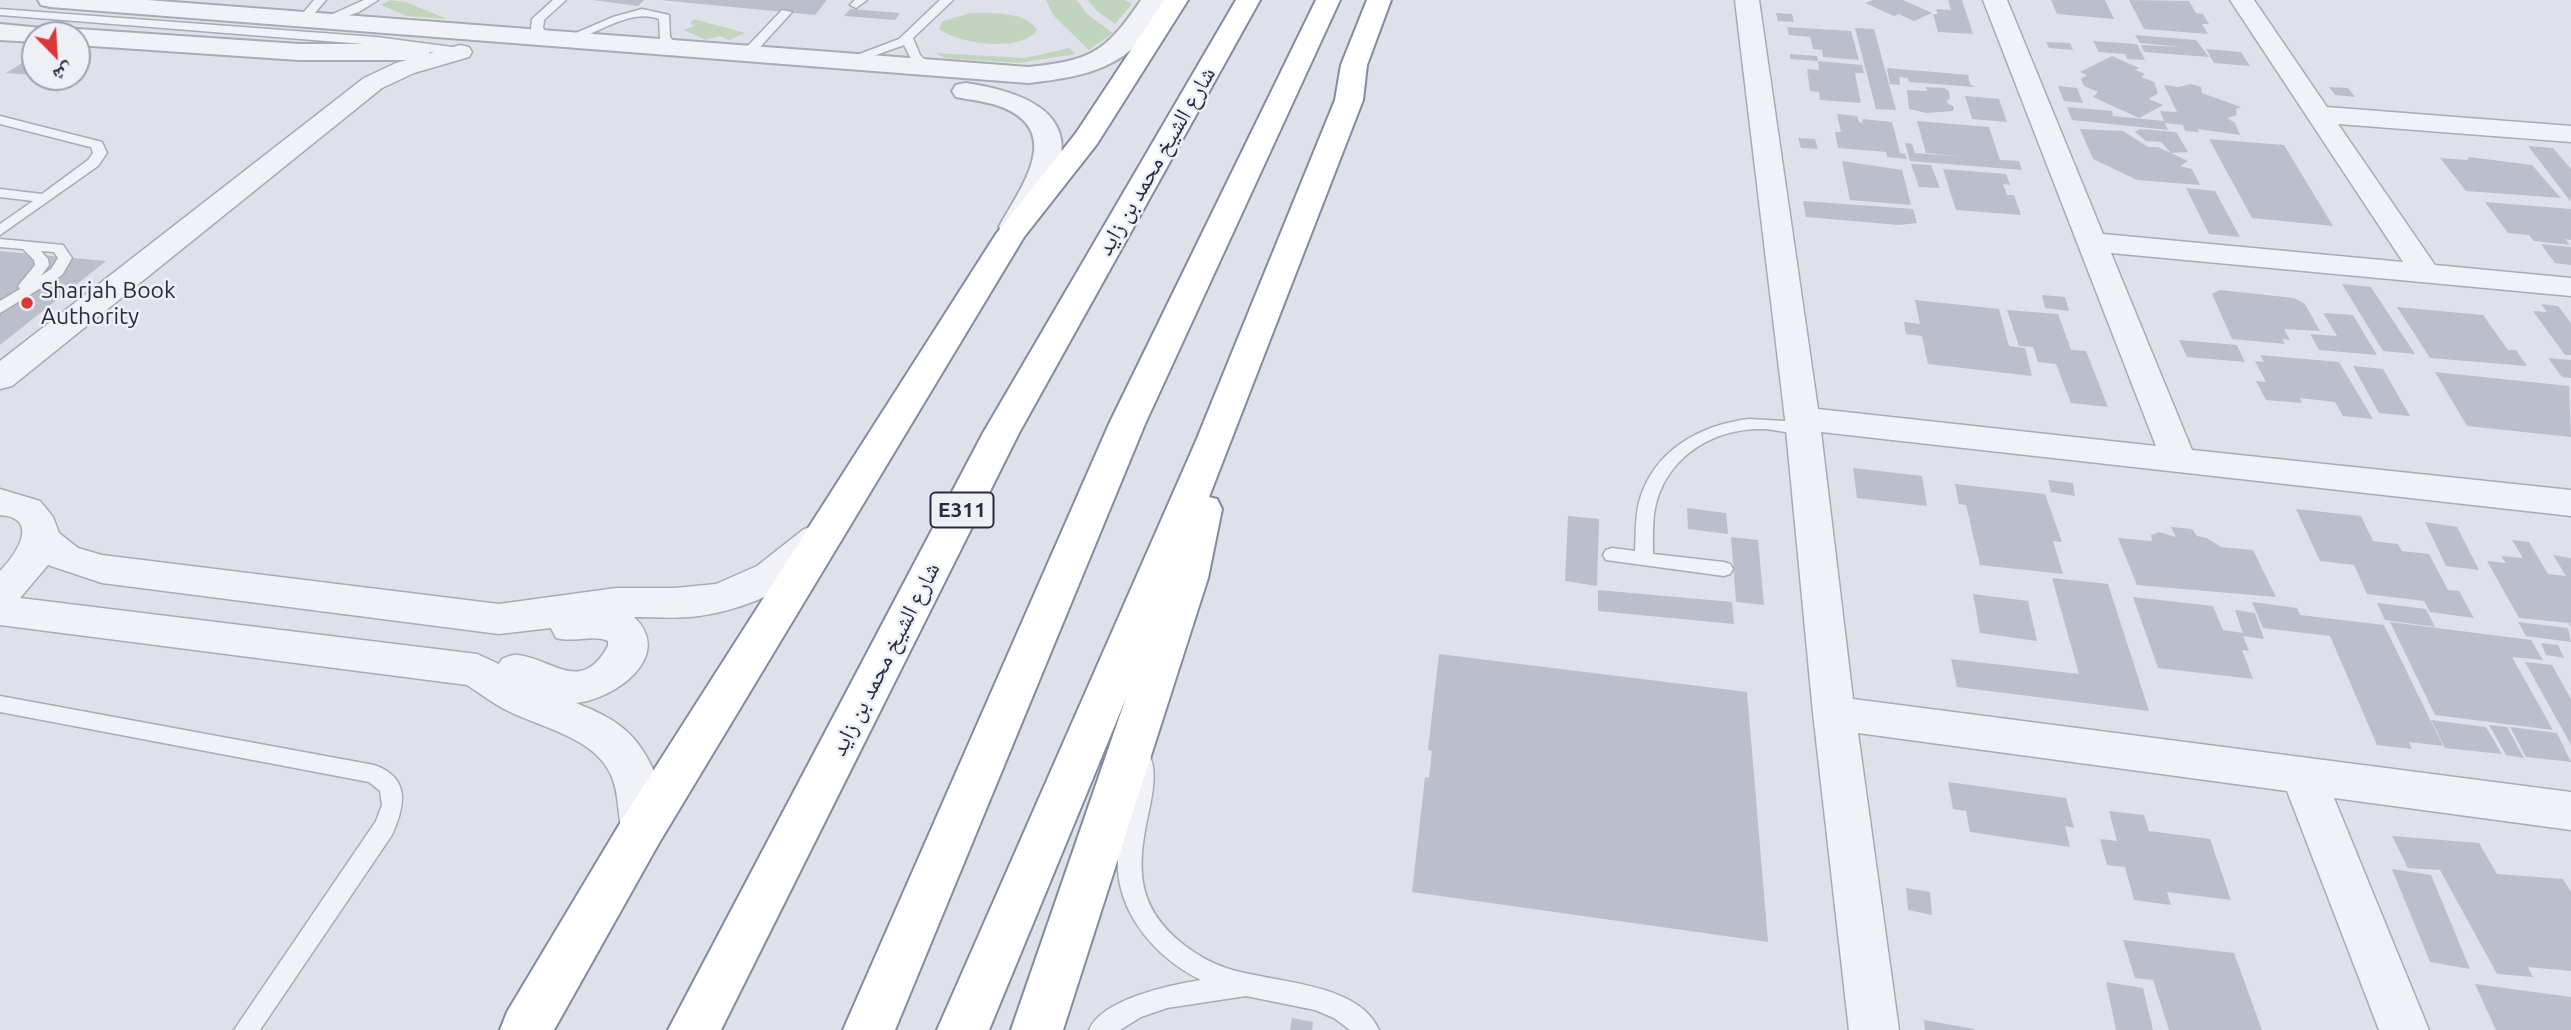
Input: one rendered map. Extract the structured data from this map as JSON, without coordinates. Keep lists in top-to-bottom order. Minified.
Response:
{"streets":{"highway":["شارع الشيخ محمد بن زايد","E311"]},"places":["Sharjah Book Authority"],"north":"bottom right"}
